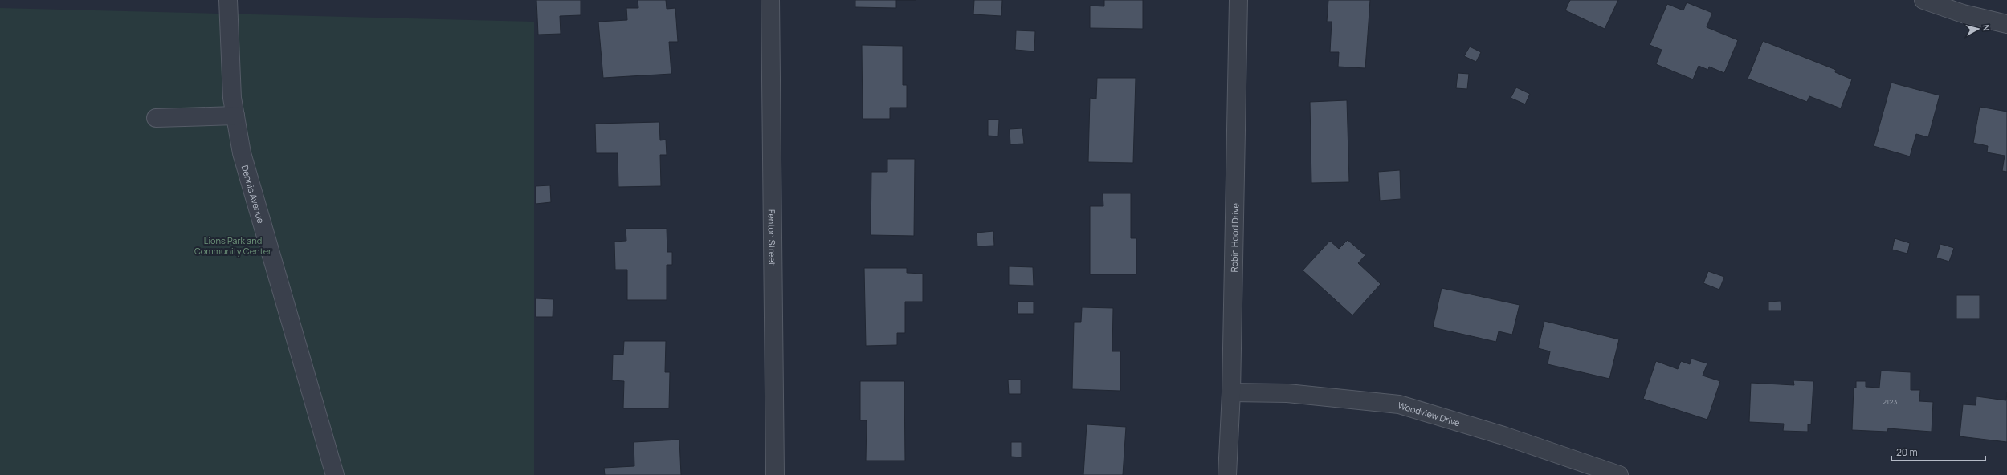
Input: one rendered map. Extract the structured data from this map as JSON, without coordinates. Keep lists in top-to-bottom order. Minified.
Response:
{"streets":{"street":["Dennis Avenue","Fenton Street","Robin Hood Drive","Woodview Drive"]},"crossings":[["Robin Hood Drive","Woodview Drive"]],"parks":["Lions Park and Community Center"],"house_numbers":["2123"],"scale_bar":"20 m","north":"right"}
